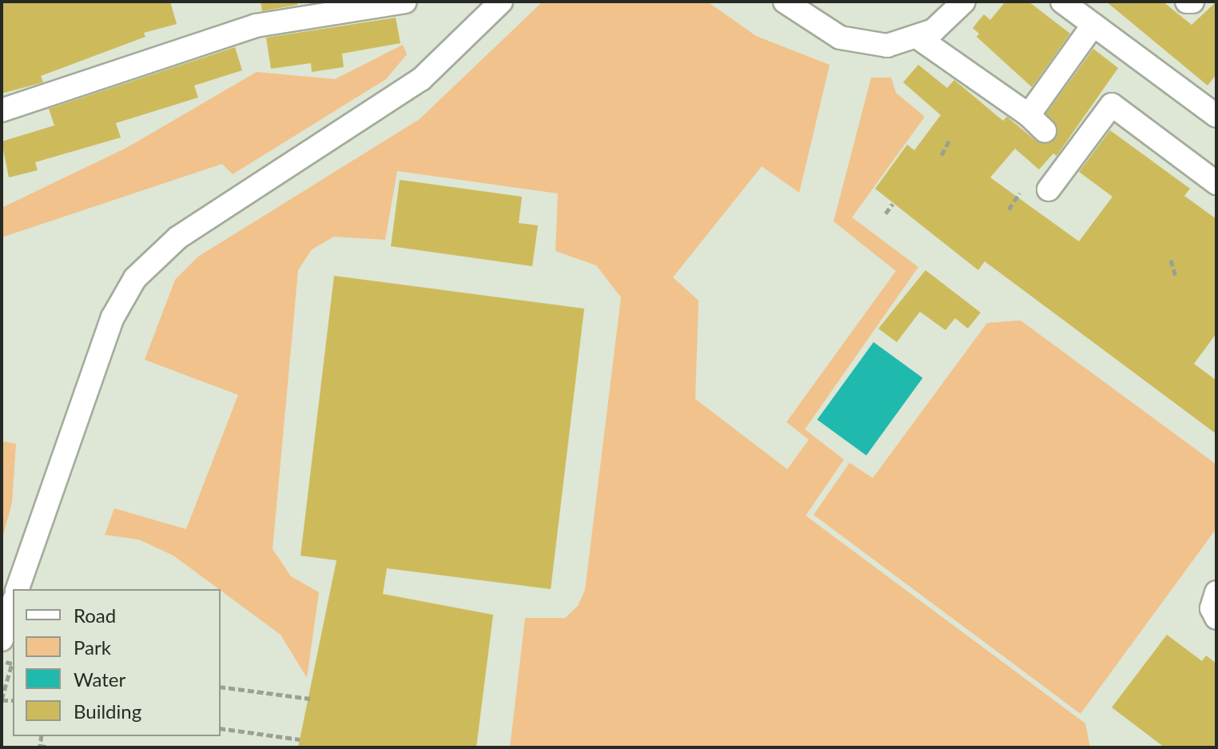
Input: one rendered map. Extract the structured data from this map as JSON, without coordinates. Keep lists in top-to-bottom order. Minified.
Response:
{"legend":["Road","Park","Water","Building"]}
